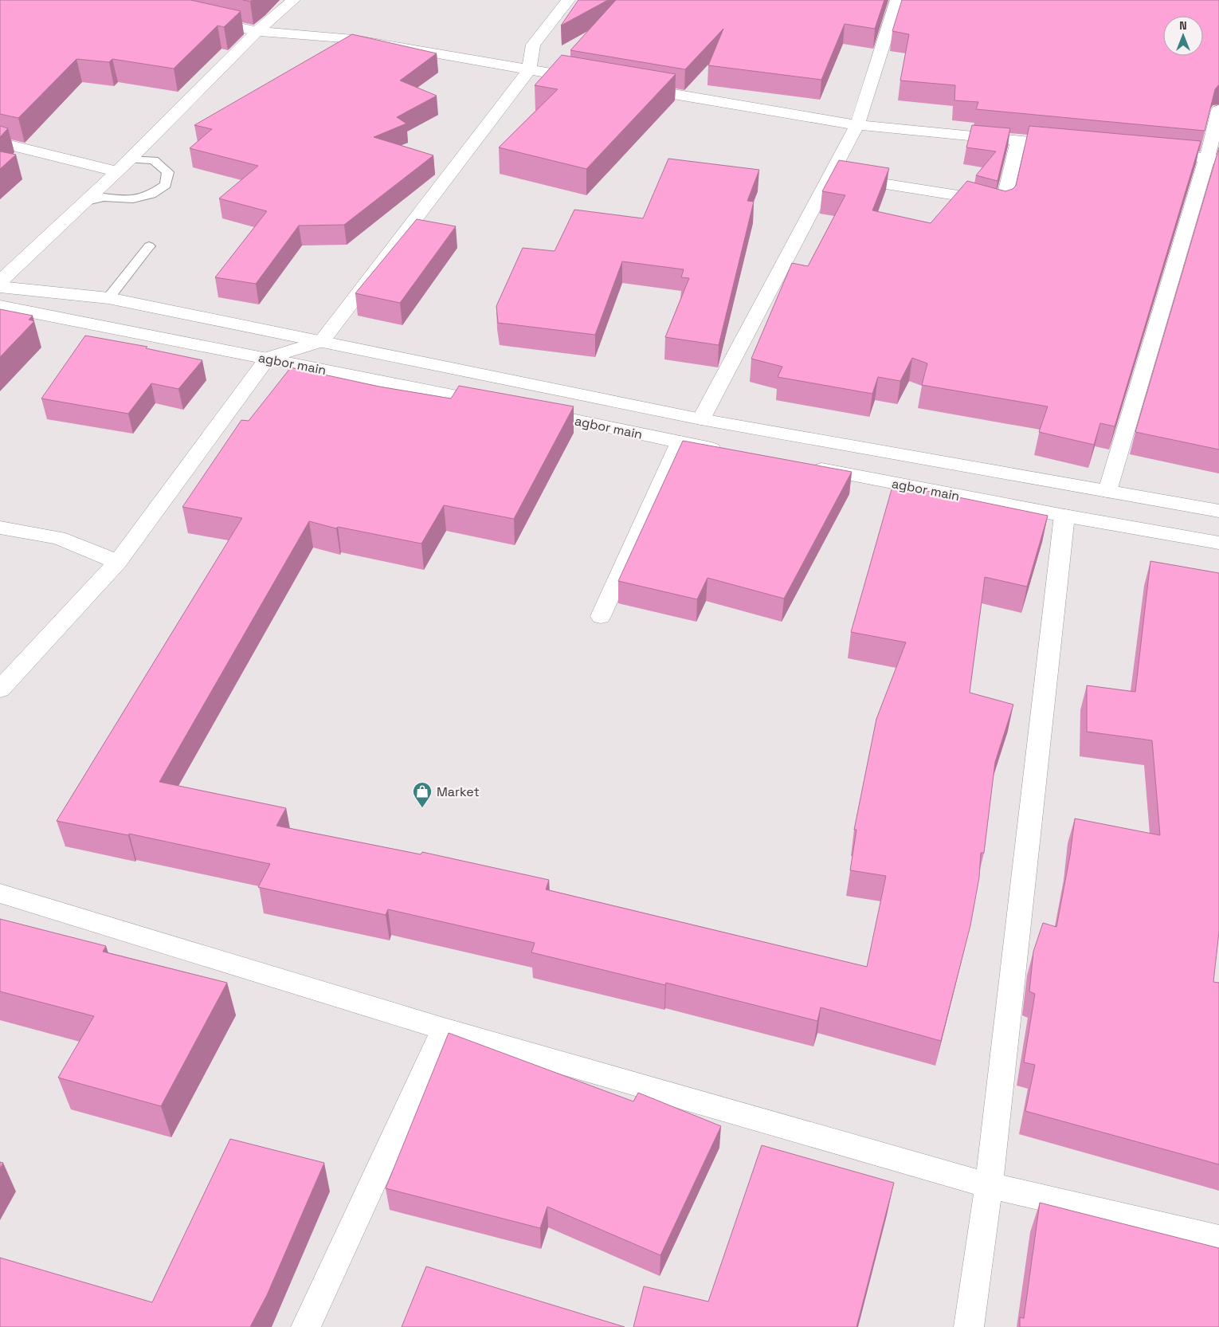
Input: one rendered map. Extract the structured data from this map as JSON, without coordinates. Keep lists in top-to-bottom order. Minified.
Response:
{"streets":{"street":["agbor main"]},"places":{"shop":["Market"]},"north":"top"}
